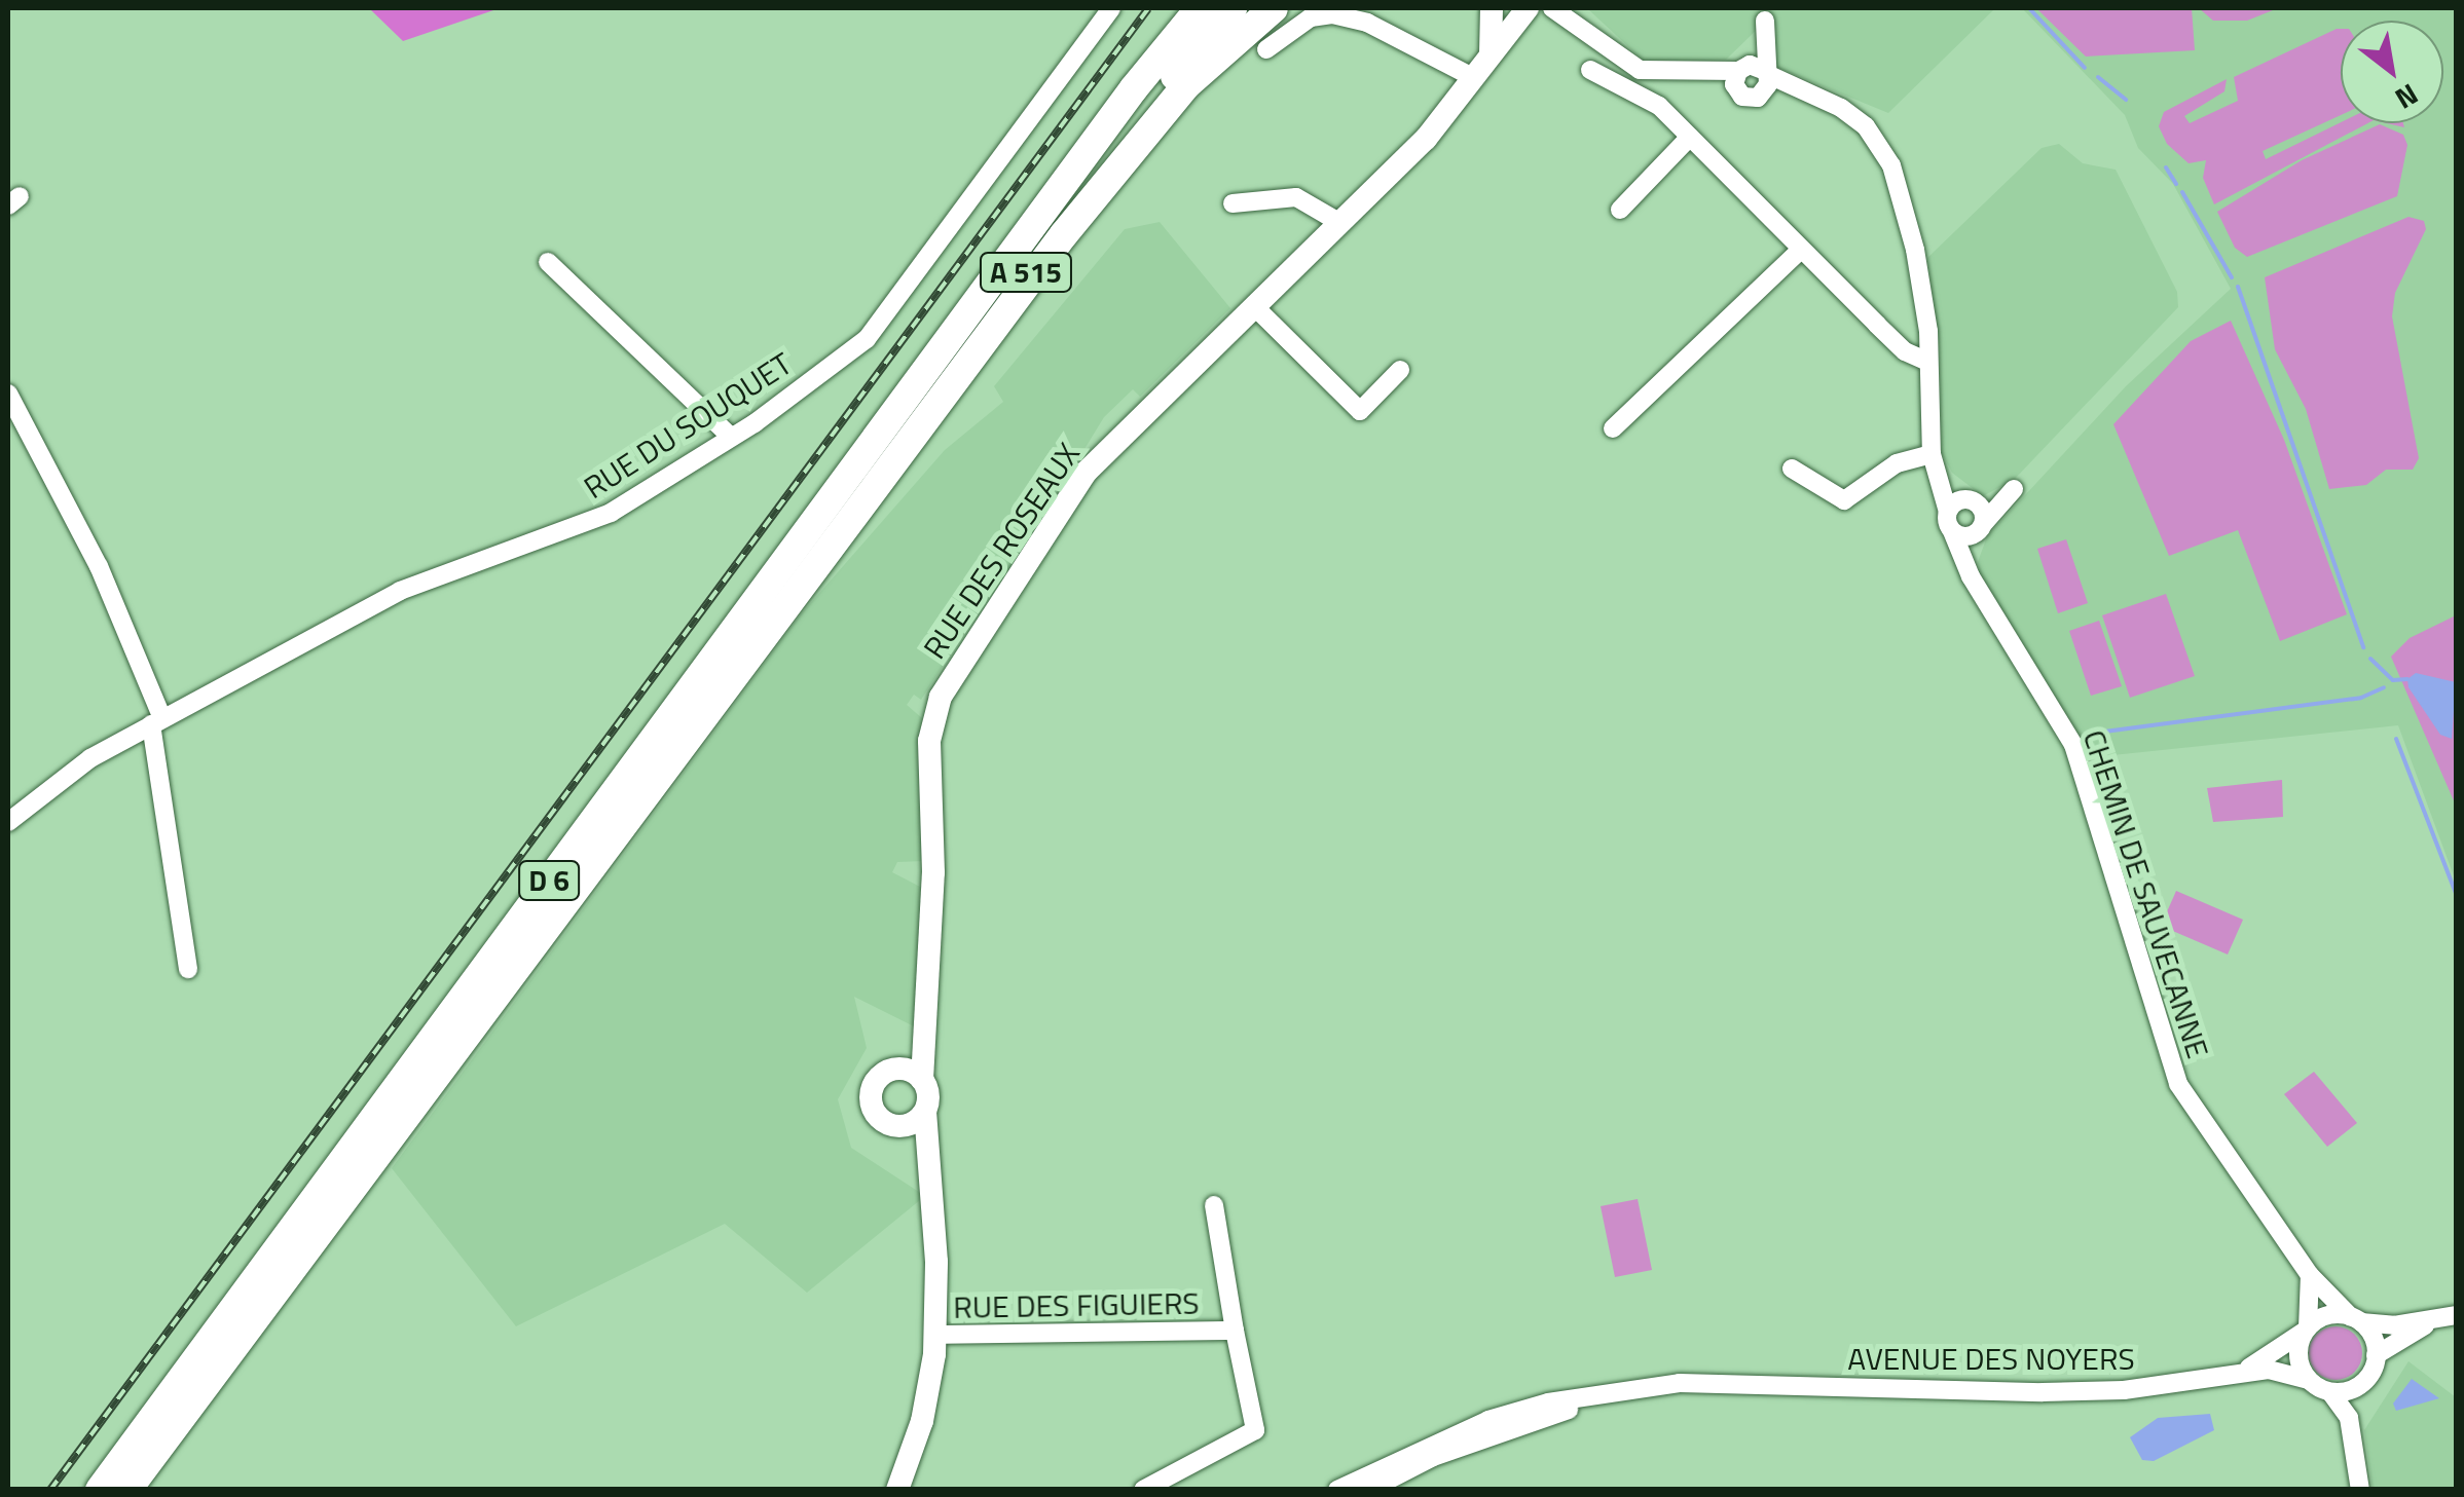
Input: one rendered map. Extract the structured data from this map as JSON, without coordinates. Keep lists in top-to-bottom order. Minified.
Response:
{"streets":{"highway":["A 515","D 6"],"main road":["RUE DES ROSEAUX"],"street":["RUE DU SOUQUET","CHEMIN DE SAUVECANNE","RUE DES FIGUIERS","AVENUE DES NOYERS"]},"crossings":[["A 515","D 6"],["RUE DES ROSEAUX","RUE DES FIGUIERS"],["CHEMIN DE SAUVECANNE","AVENUE DES NOYERS"]],"north":"bottom right"}
